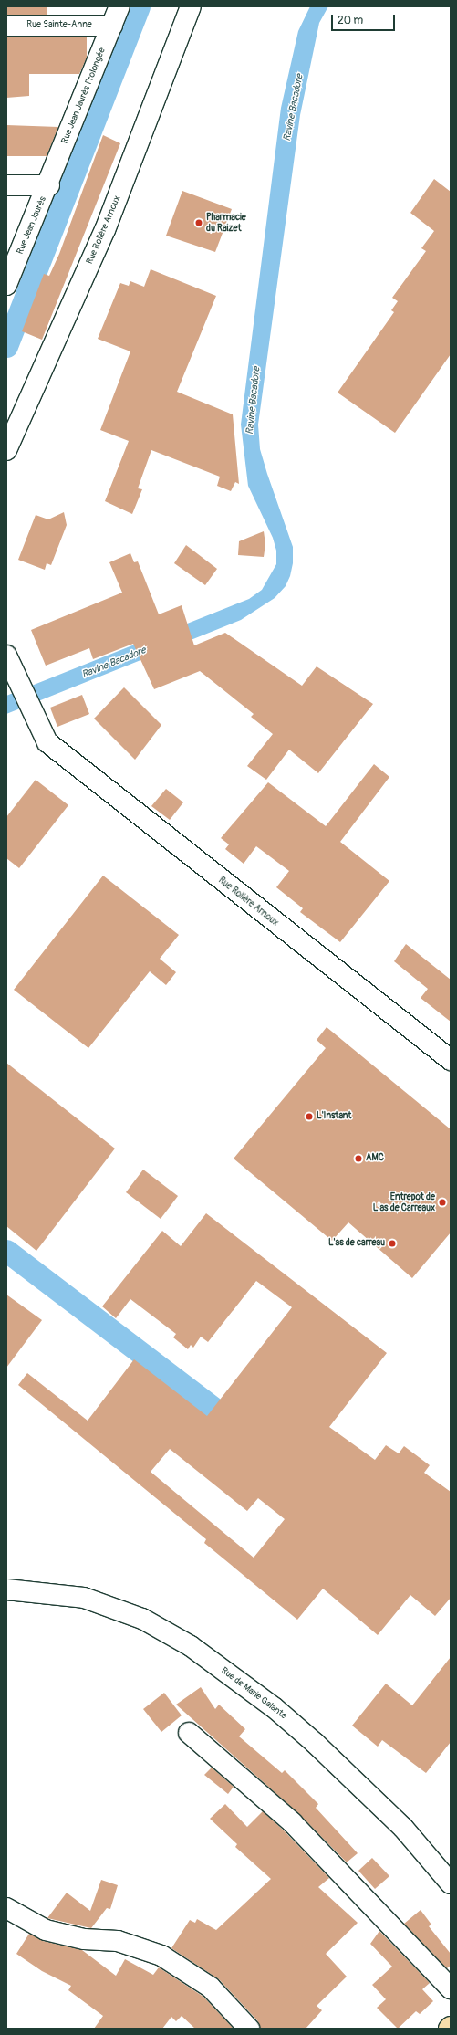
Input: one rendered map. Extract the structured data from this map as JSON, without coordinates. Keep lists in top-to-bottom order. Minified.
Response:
{"streets":{"street":["Rue Sainte-Anne","Rue Jean Jaurès Prolongée","Rue Jean Jaurès","Rue Rolière Arnoux","Rue de Marie Galante"]},"crossings":[["Rue Sainte-Anne","Rue Jean Jaurès Prolongée"],["Rue Jean Jaurès Prolongée","Rue Jean Jaurès"]],"water":["Ravine Bacadore"],"places":["Pharmacie du Raizet","L'Instant","AMC","Entrepot de L'as de Carreaux","L'as de carreau"],"scale_bar":"20 m"}
